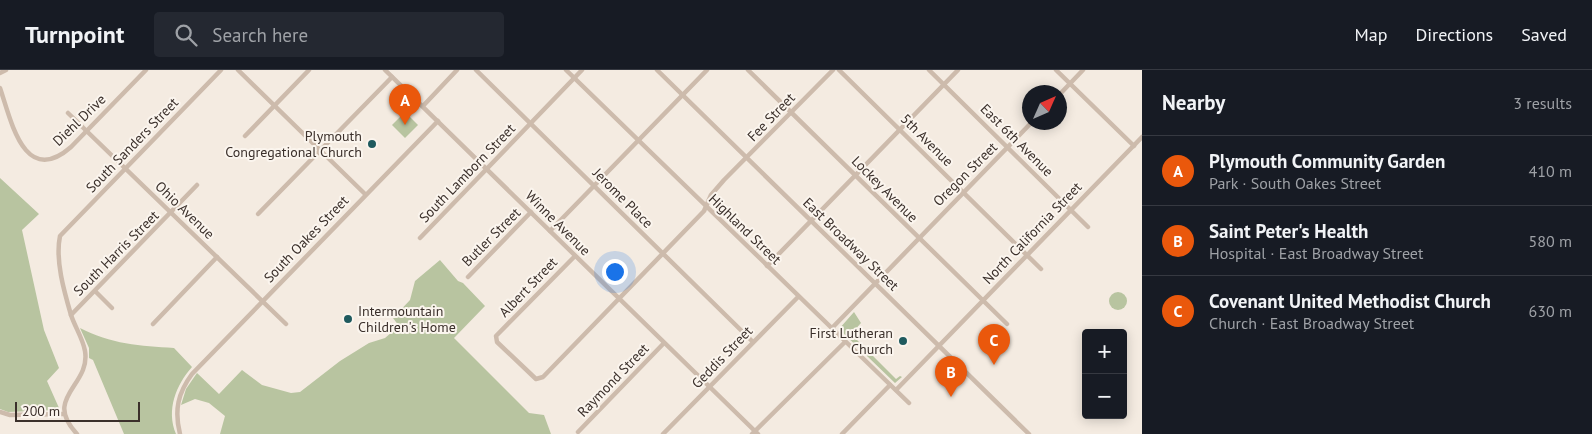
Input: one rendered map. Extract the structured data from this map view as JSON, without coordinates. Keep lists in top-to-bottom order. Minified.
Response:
{"streets":{"street":["Fee Street","Diehl Drive","5th Avenue","East 6th Avenue","South Sanders Street","South Lamborn Street","Oregon Street","Lockey Avenue","Jerome Place","Ohio Avenue","Winne Avenue","Highland Street","North California Street","Butler Street","South Oakes Street","East Broadway Street","South Harris Street","Albert Street","Geddis Street","Raymond Street"]},"crossings":[["Fee Street","Lockey Avenue"],["Fee Street","Jerome Place"],["Fee Street","Winne Avenue"],["Fee Street","Highland Street"],["Fee Street","East Broadway Street"],["Fee Street","Albert Street"],["Diehl Drive","Ohio Avenue"],["5th Avenue","Oregon Street"],["5th Avenue","North California Street"],["East 6th Avenue","Oregon Street"],["East 6th Avenue","North California Street"],["South Sanders Street","Ohio Avenue"],["South Sanders Street","South Harris Street"],["South Lamborn Street","Jerome Place"],["South Lamborn Street","Winne Avenue"],["South Lamborn Street","Highland Street"],["Oregon Street","Lockey Avenue"],["Oregon Street","Highland Street"],["Oregon Street","East Broadway Street"],["Lockey Avenue","North California Street"],["Jerome Place","Geddis Street"],["Ohio Avenue","South Oakes Street"],["Ohio Avenue","South Harris Street"],["Winne Avenue","Butler Street"],["Winne Avenue","South Oakes Street"],["Winne Avenue","Albert Street"],["Winne Avenue","Geddis Street"],["Winne Avenue","Raymond Street"],["Highland Street","North California Street"],["Highland Street","Geddis Street"],["North California Street","East Broadway Street"]],"places":["Plymouth Congregational Church","Intermountain Children's Home","First Lutheran Church"],"scale_bar":"200 m","north":"top right","page":{"header":"Turnpoint","search":"Search here","nav":["Map","Directions","Saved"],"heading":["Nearby","3 results"],"pins":["A","C","B"],"list":[{"mark":"A","name":"Plymouth Community Garden","note":"Park · South Oakes Street","value":"410 m"},{"mark":"B","name":"Saint Peter's Health","note":"Hospital · East Broadway Street","value":"580 m"},{"mark":"C","name":"Covenant United Methodist Church","note":"Church · East Broadway Street","value":"630 m"}],"map_buttons":["+","−"],"scale":"200 m"}}
